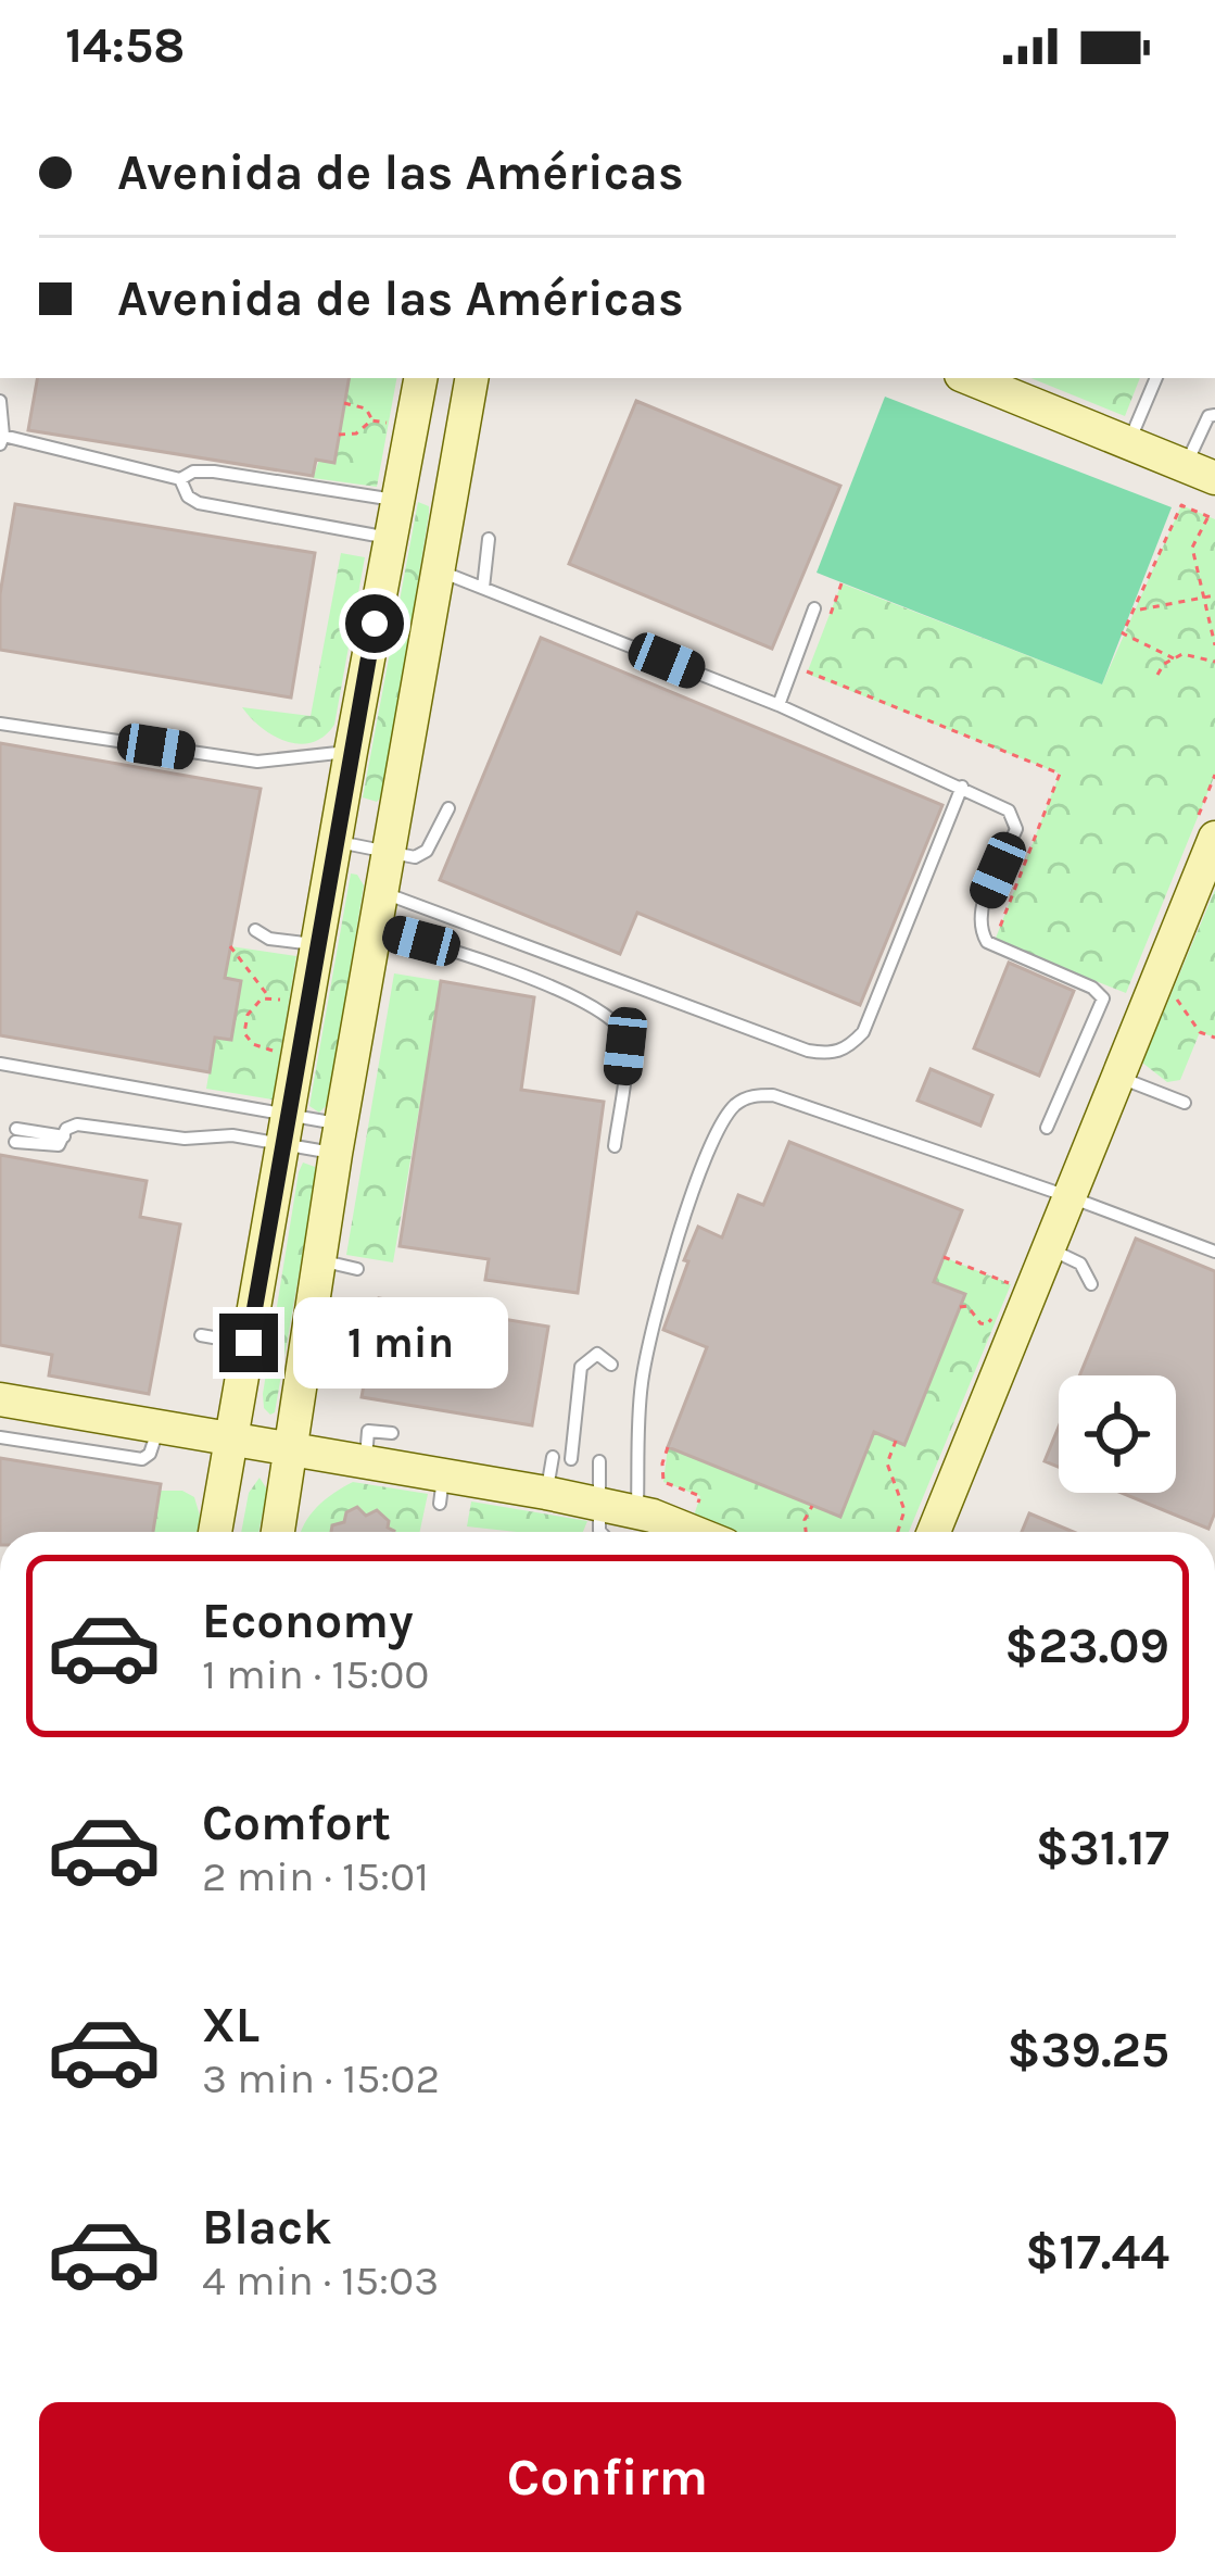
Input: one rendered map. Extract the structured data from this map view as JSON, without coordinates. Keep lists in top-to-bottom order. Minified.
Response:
{"page":{"status":"14:58","banner":["Avenida de las Américas","Avenida de las Américas"],"bubble":"1 min","list":[{"name":"Economy","note":"1 min · 15:00","value":"$23.09"},{"name":"Comfort","note":"2 min · 15:01","value":"$31.17"},{"name":"XL","note":"3 min · 15:02","value":"$39.25"},{"name":"Black","note":"4 min · 15:03","value":"$17.44"}],"buttons":"Confirm"}}
